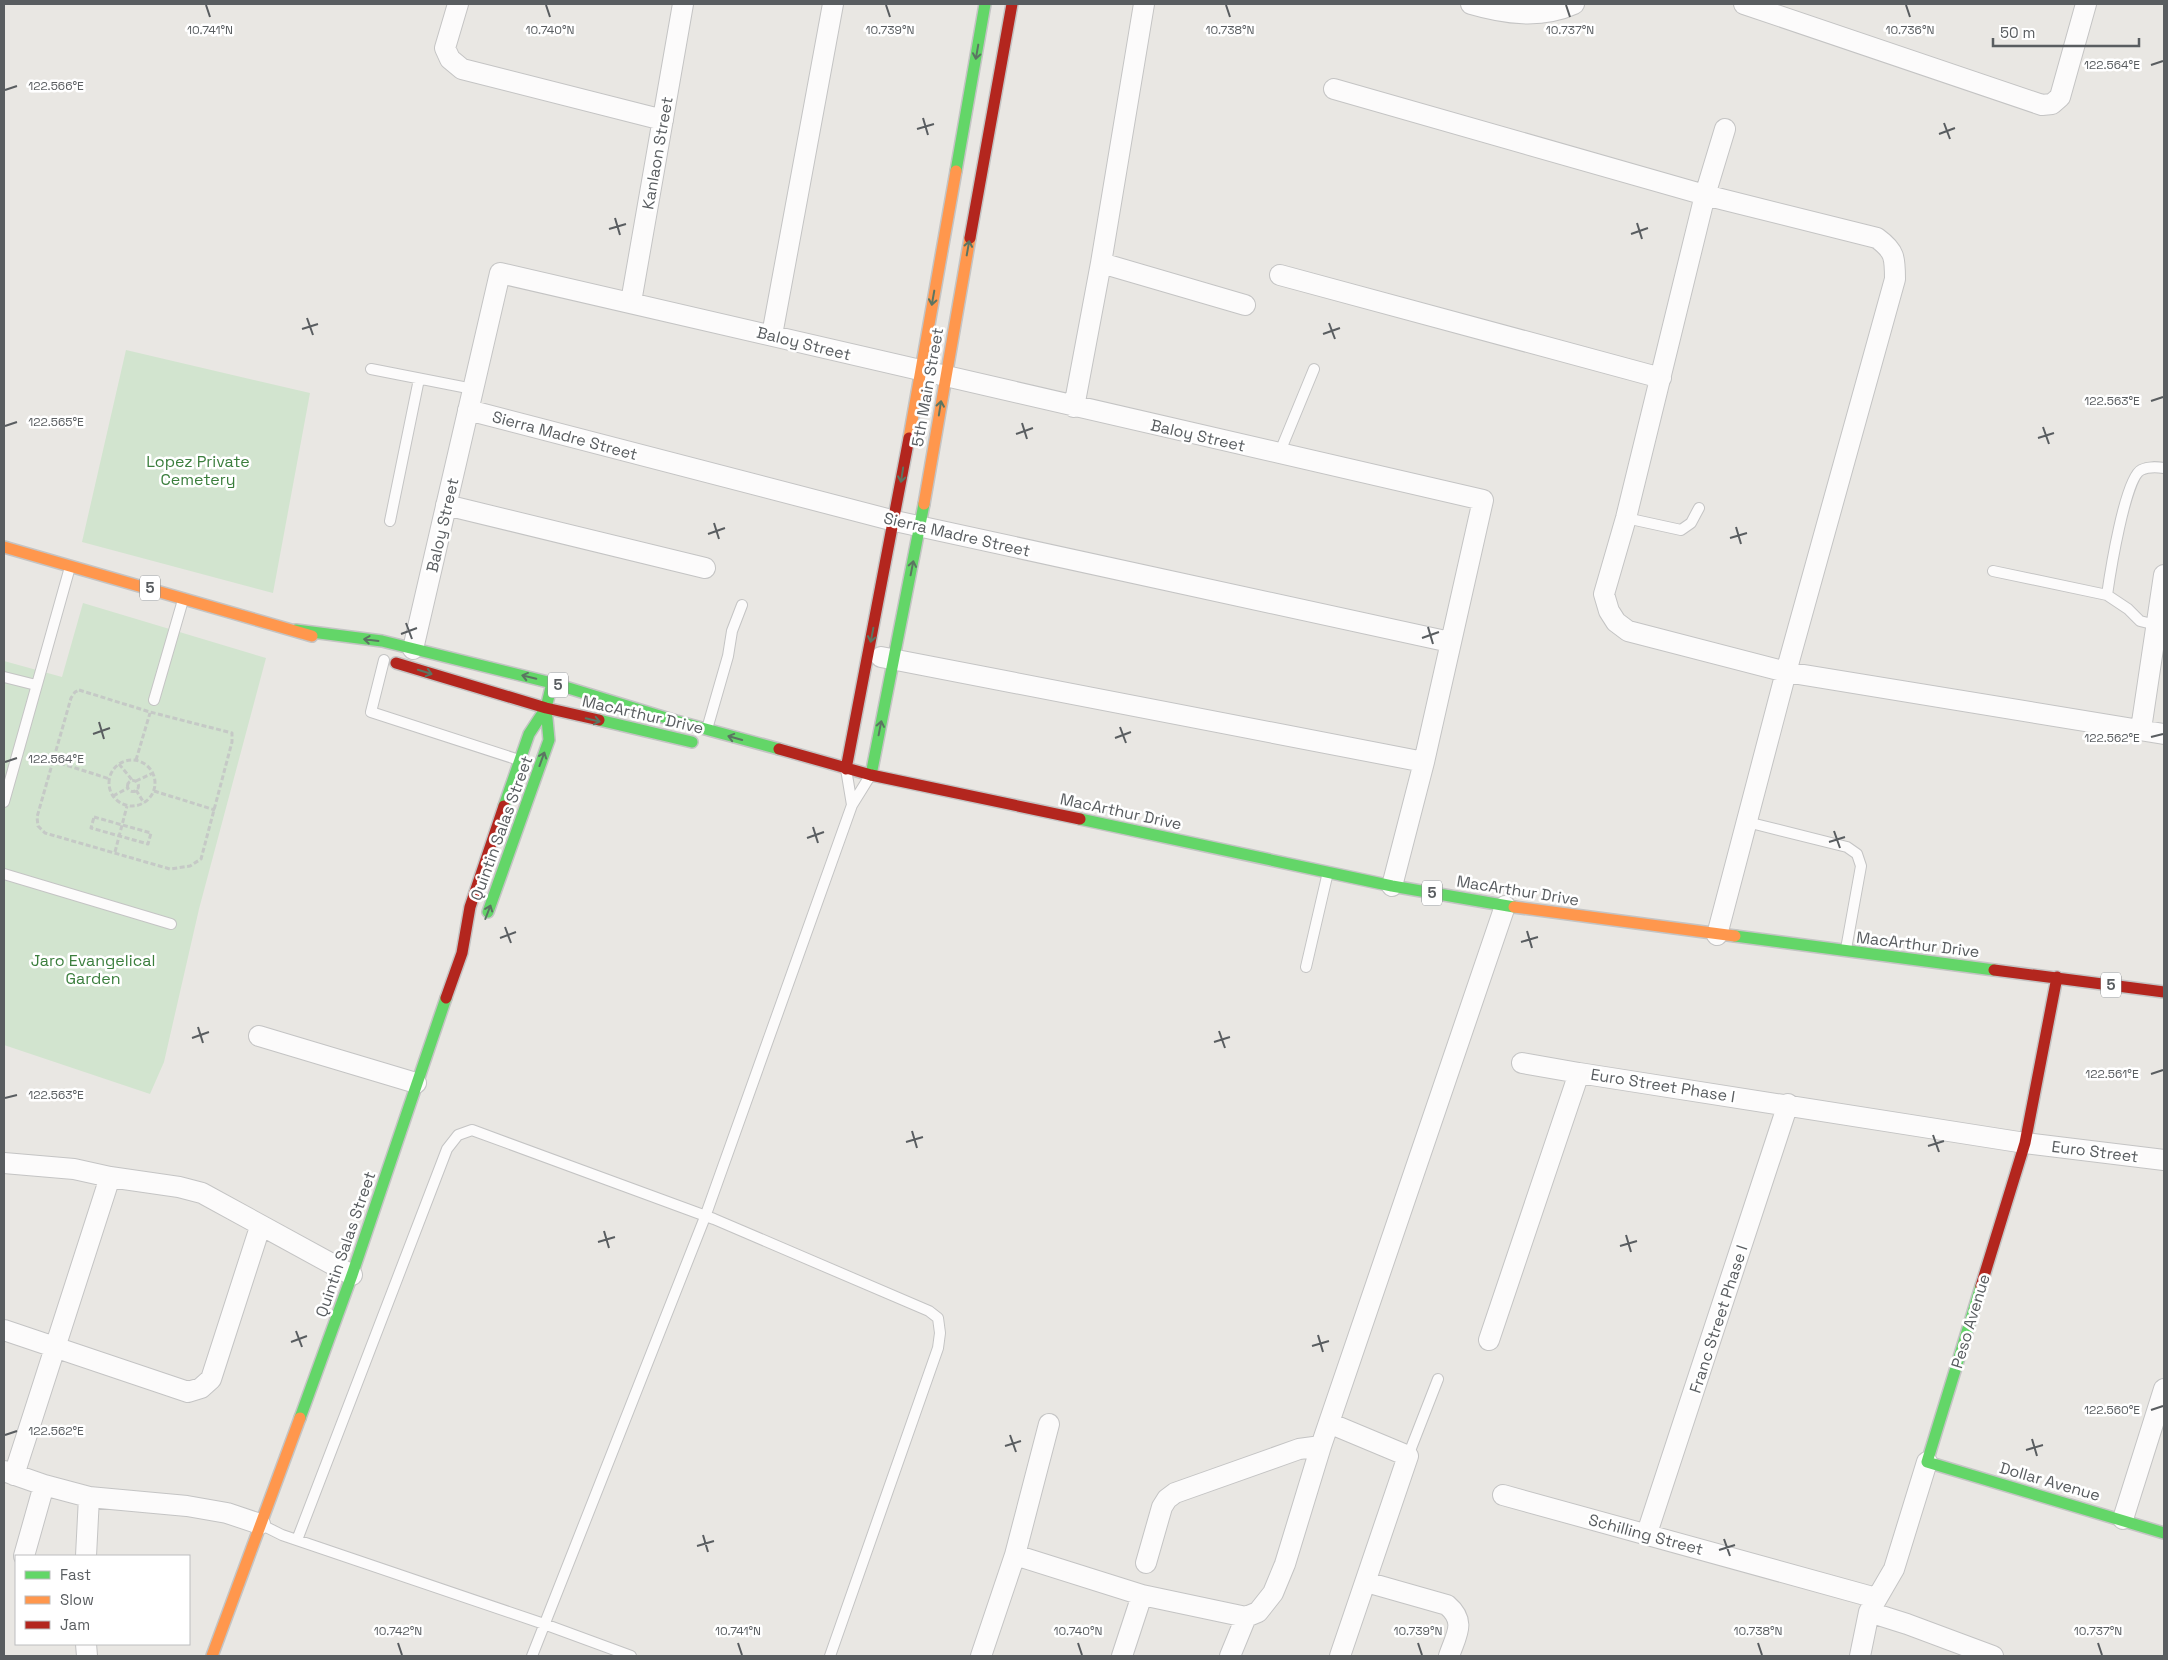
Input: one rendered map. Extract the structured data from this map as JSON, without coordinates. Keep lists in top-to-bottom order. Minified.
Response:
{"streets":{"main road":["5th Main Street","5","MacArthur Drive","Quintin Salas Street","Peso Avenue","Dollar Avenue"],"street":["Kanlaon Street","Baloy Street","Sierra Madre Street","Euro Street Phase I","Euro Street","Franc Street Phase I","Schilling Street"]},"crossings":[["Kanlaon Street","Baloy Street"],["Baloy Street","5th Main Street"],["Baloy Street","Sierra Madre Street"],["Baloy Street","MacArthur Drive"],["5th Main Street","Sierra Madre Street"],["5th Main Street","MacArthur Drive"],["MacArthur Drive","Quintin Salas Street"],["MacArthur Drive","Peso Avenue"],["Euro Street Phase I","Euro Street"],["Euro Street Phase I","Franc Street Phase I"],["Euro Street Phase I","Peso Avenue"],["Euro Street","Peso Avenue"],["Franc Street Phase I","Schilling Street"],["Peso Avenue","Dollar Avenue"],["Peso Avenue","Schilling Street"]],"parks":["Lopez Private Cemetery","Jaro Evangelical Garden"],"legend":["Fast","Slow","Jam"],"scale_bar":"50 m","coordinates":["10.741°N","10.740°N","10.739°N","10.738°N","10.737°N","10.736°N","122.564°E","122.566°E","122.563°E","122.565°E","122.562°E","122.561°E","122.560°E","10.742°N"]}
